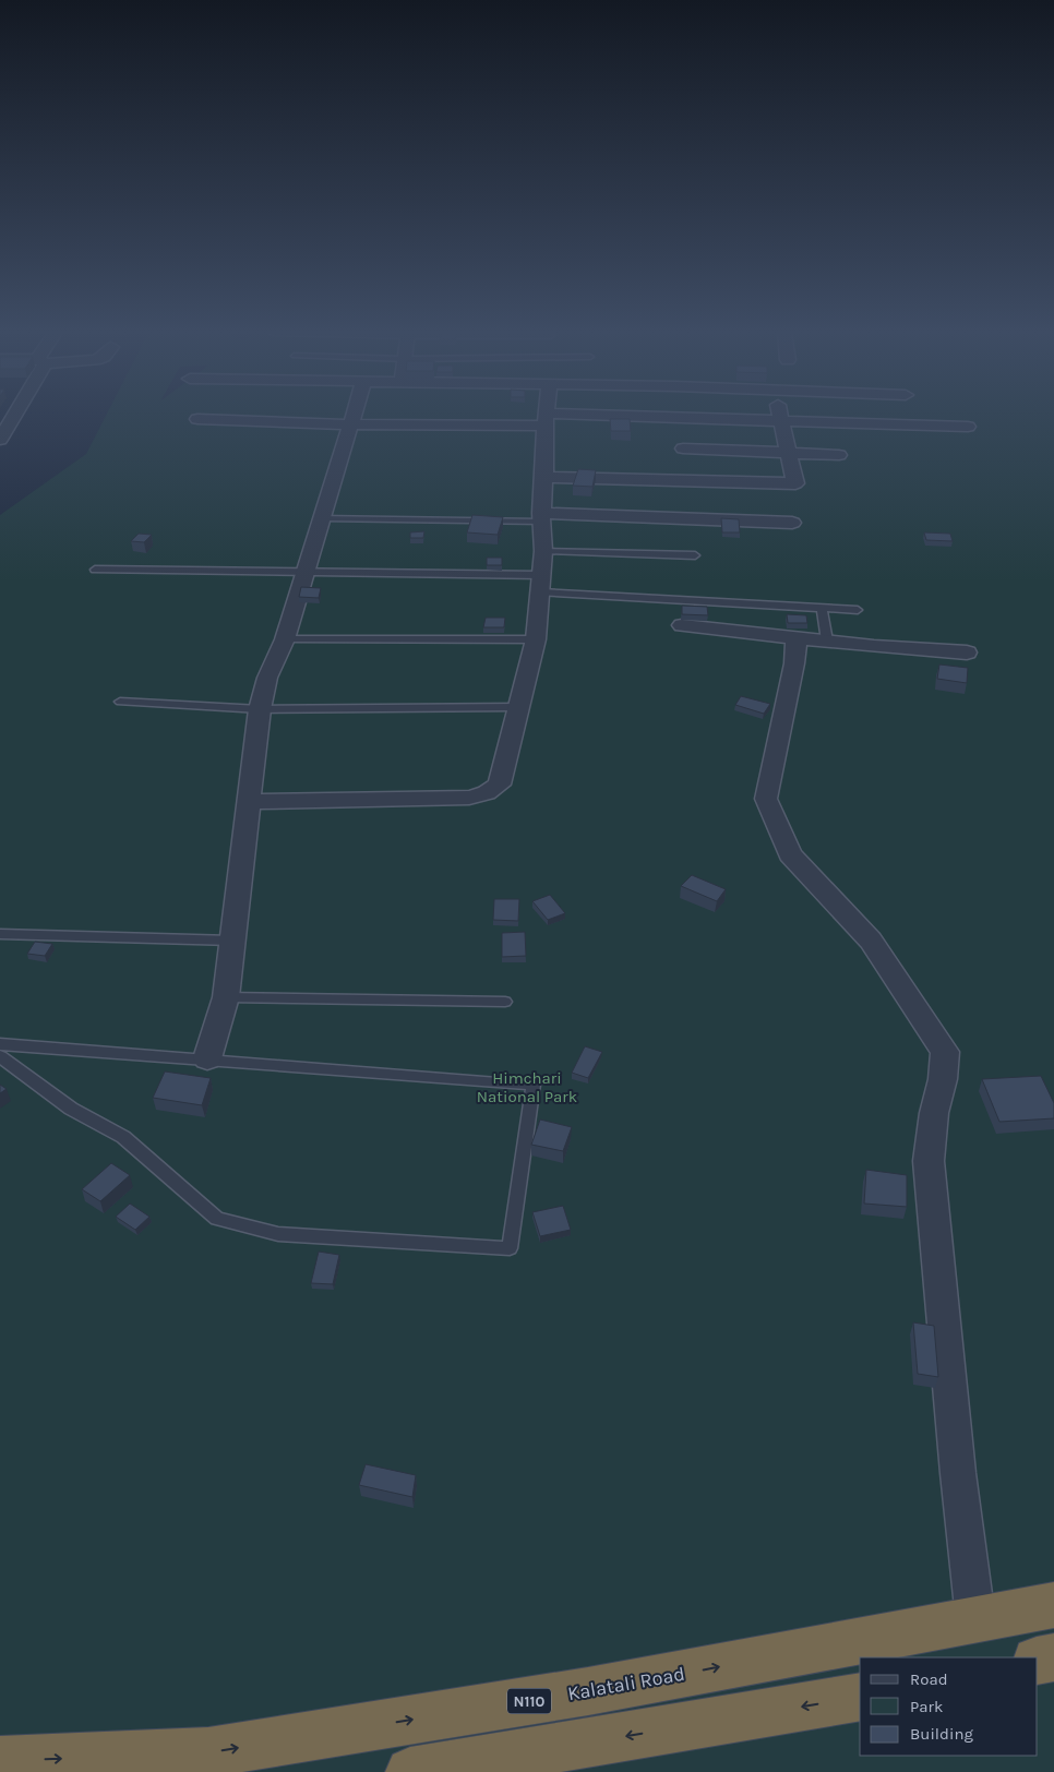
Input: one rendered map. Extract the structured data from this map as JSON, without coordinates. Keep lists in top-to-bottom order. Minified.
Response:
{"streets":{"highway":["Kalatali Road","N110"]},"parks":["Himchari National Park"],"legend":["Road","Park","Building"]}
